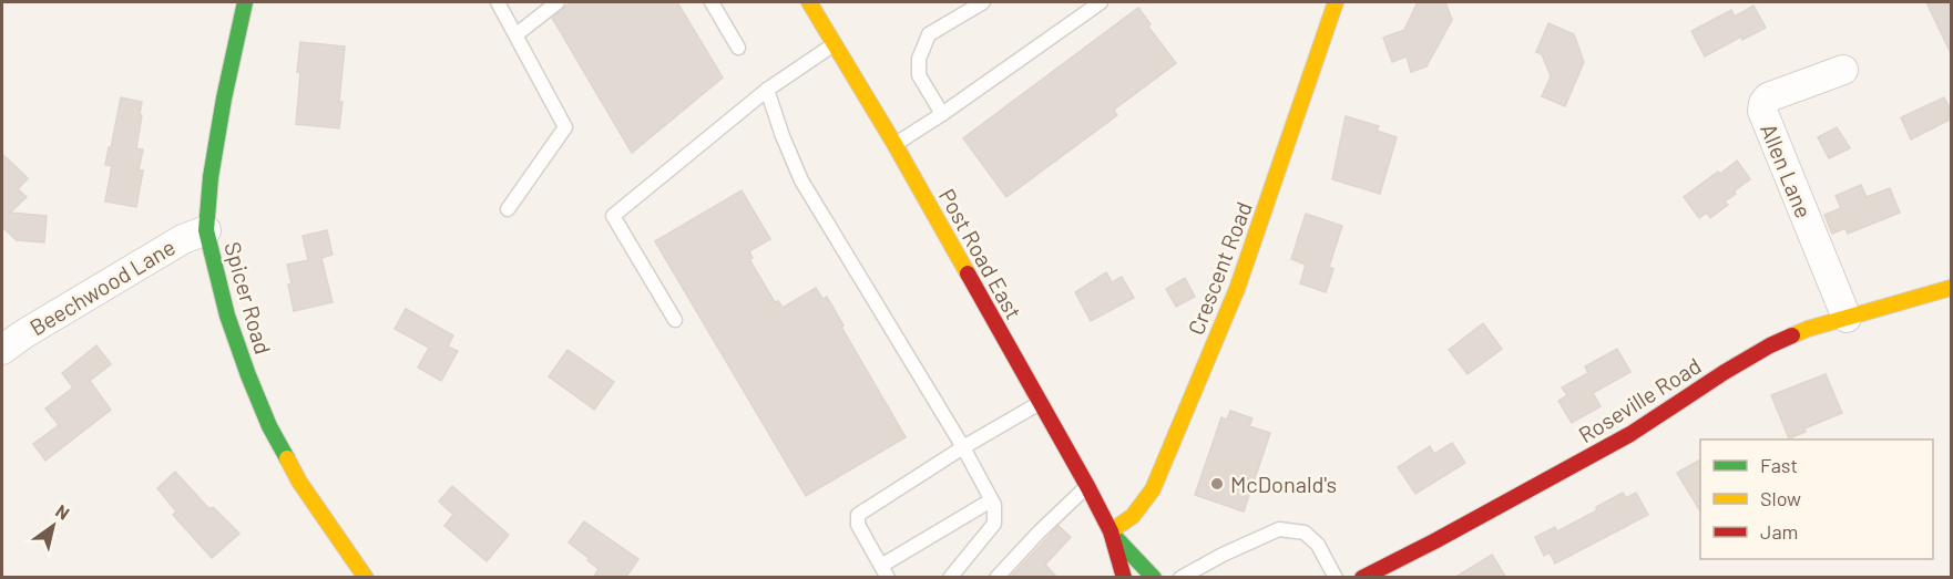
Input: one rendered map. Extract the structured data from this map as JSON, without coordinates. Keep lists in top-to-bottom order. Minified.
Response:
{"streets":{"street":["Allen Lane","Post Road East","Crescent Road","Beechwood Lane","Spicer Road","Roseville Road"]},"crossings":[["Allen Lane","Roseville Road"],["Post Road East","Crescent Road"],["Beechwood Lane","Spicer Road"]],"places":["McDonald's"],"legend":["Fast","Slow","Jam"],"north":"top right"}
